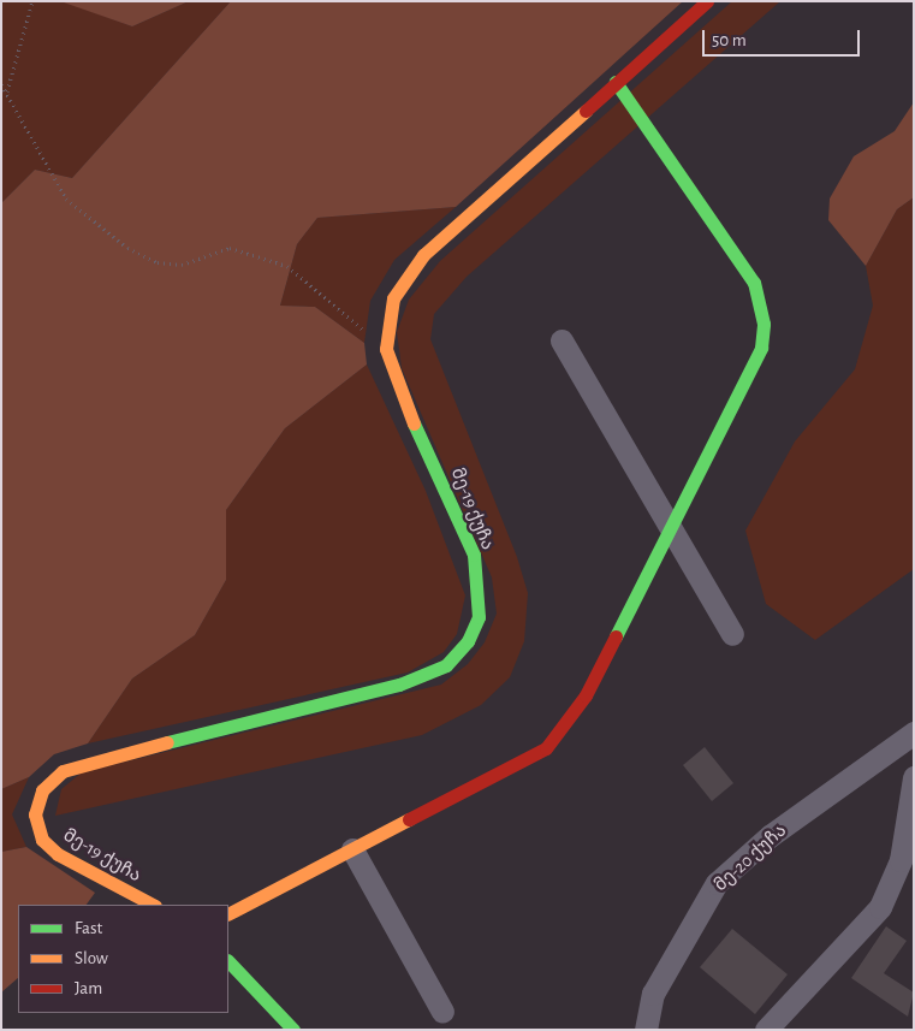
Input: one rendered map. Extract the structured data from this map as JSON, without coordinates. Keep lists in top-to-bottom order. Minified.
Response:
{"streets":{"street":["მე-19 ქუჩა","მე-20 ქუჩა"]},"legend":["Fast","Slow","Jam"],"scale_bar":"50 m"}
